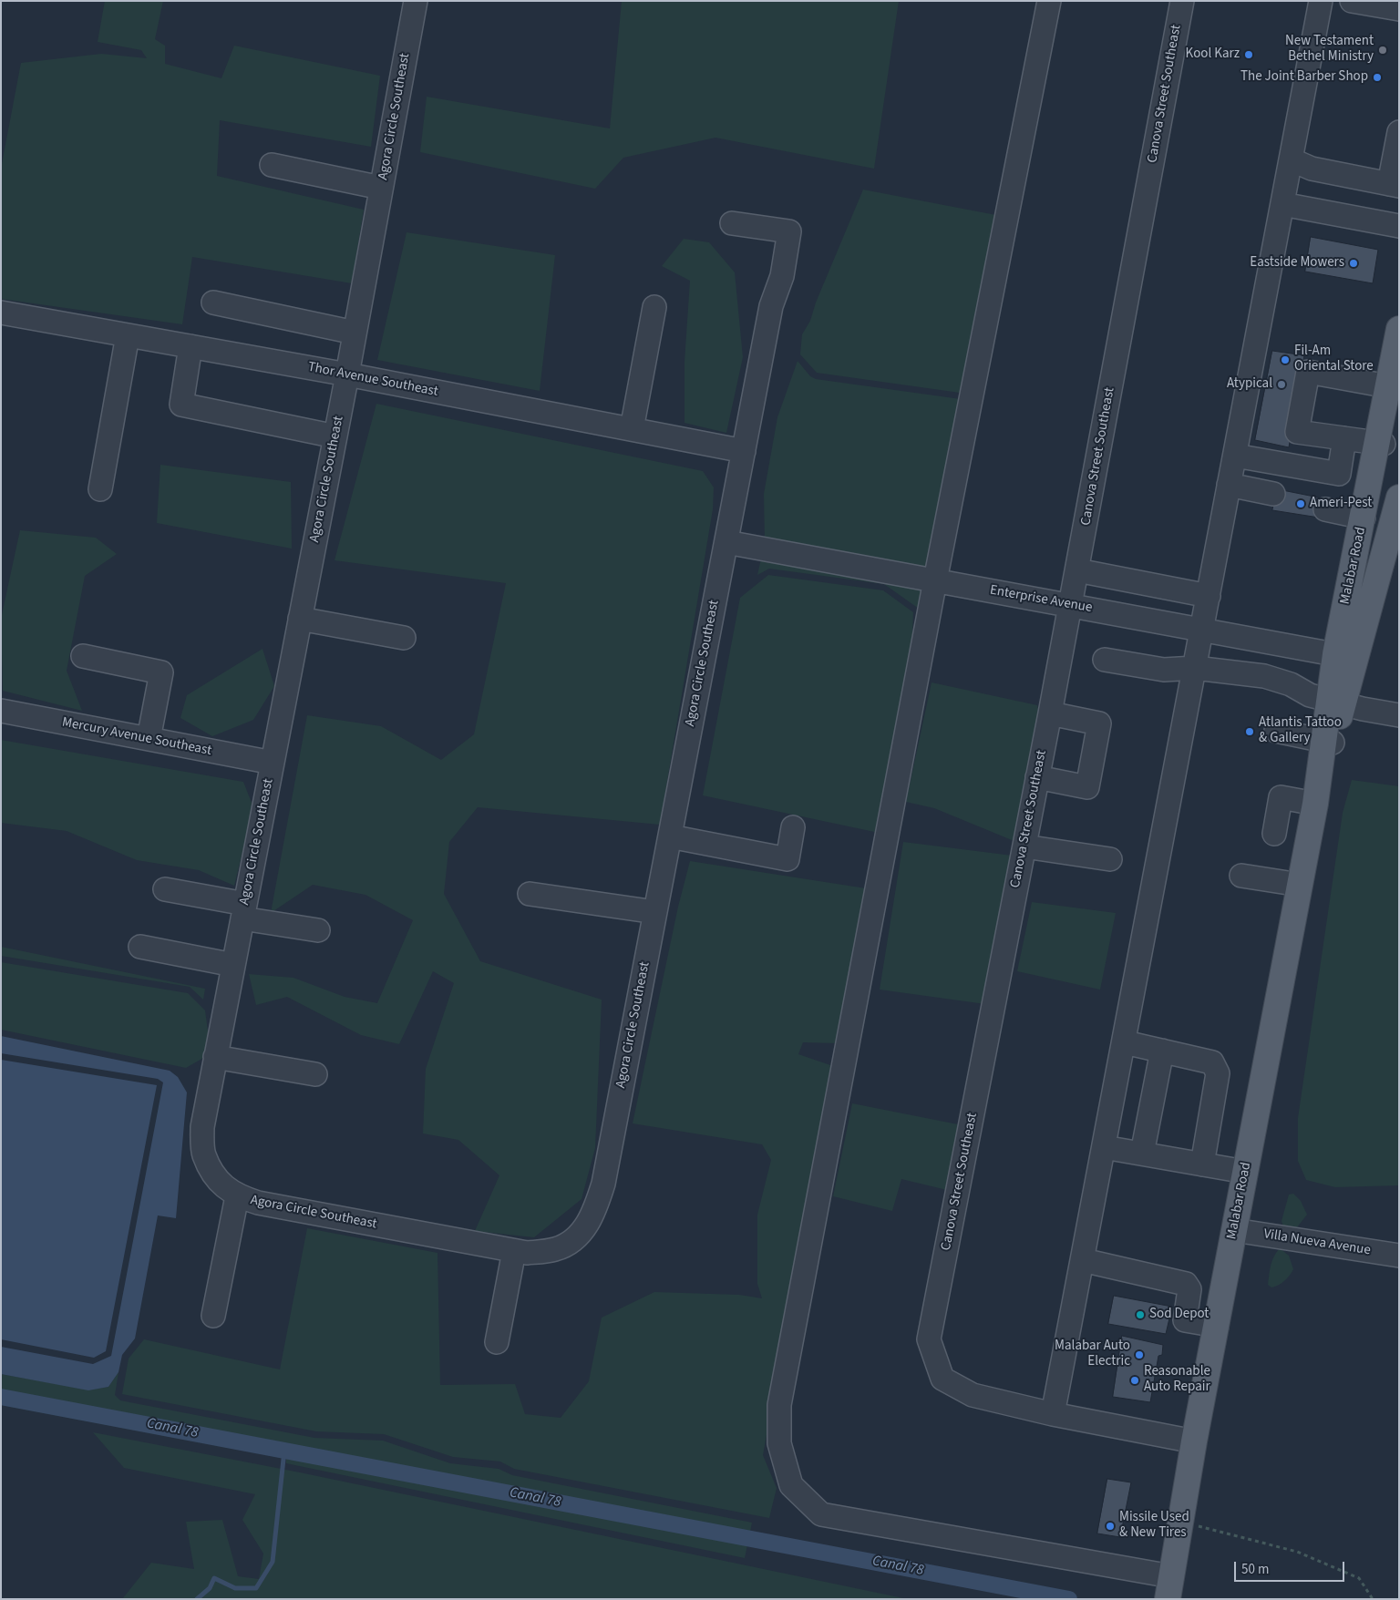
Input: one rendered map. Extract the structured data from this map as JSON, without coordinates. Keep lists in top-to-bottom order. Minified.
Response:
{"streets":{"main road":["Malabar Road"],"street":["Canova Street Southeast","Agora Circle Southeast","Thor Avenue Southeast","Enterprise Avenue","Mercury Avenue Southeast","Villa Nueva Avenue"]},"crossings":[["Canova Street Southeast","Malabar Road"],["Canova Street Southeast","Enterprise Avenue"],["Agora Circle Southeast","Thor Avenue Southeast"],["Agora Circle Southeast","Enterprise Avenue"],["Agora Circle Southeast","Mercury Avenue Southeast"],["Malabar Road","Enterprise Avenue"],["Malabar Road","Villa Nueva Avenue"]],"water":["Canal 78"],"places":["New Testament Bethel Ministry","Kool Karz","The Joint Barber Shop","Eastside Mowers","Fil-Am Oriental Store","Atypical","Ameri-Pest","Atlantis Tattoo & Gallery","Sod Depot","Malabar Auto Electric","Reasonable Auto Repair","Missile Used & New Tires"],"scale_bar":"50 m"}
